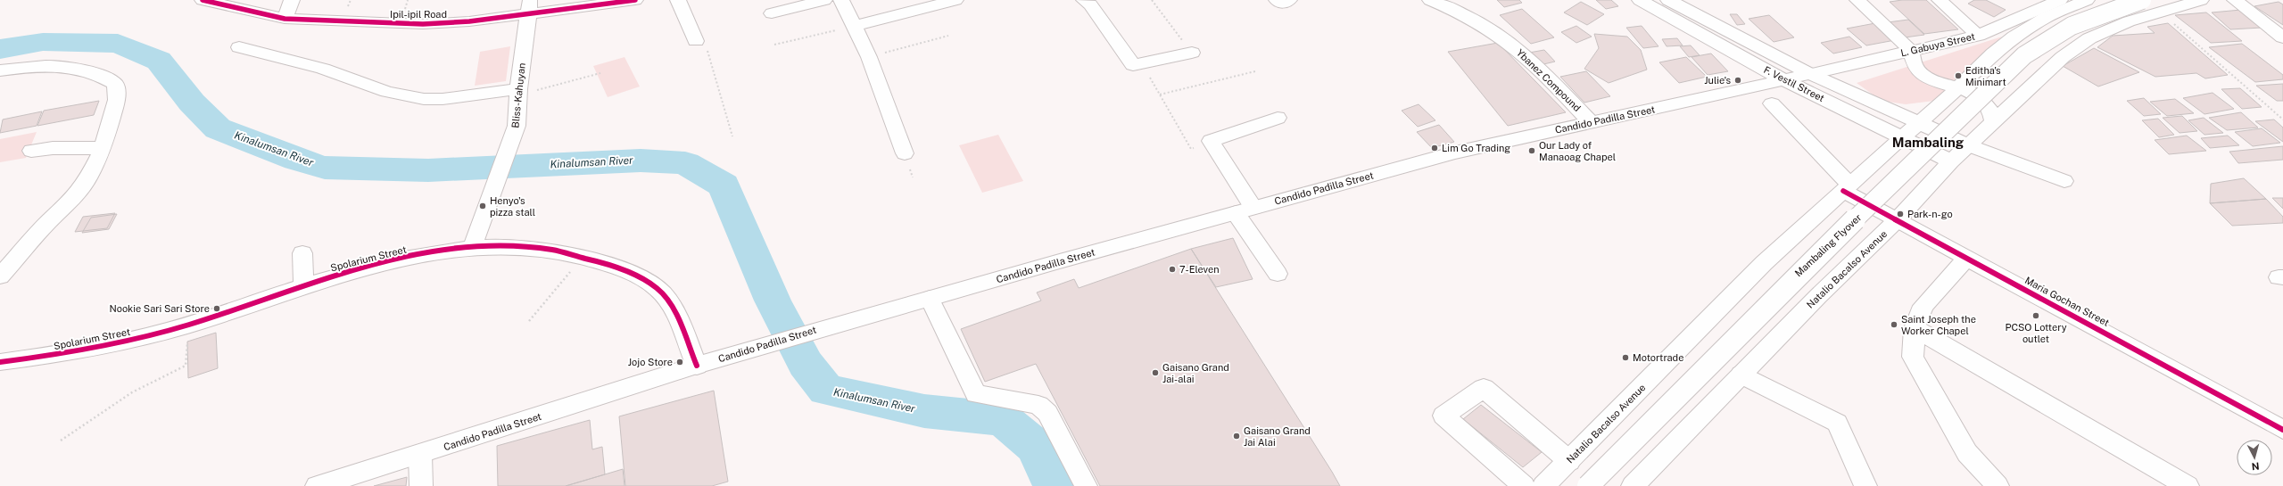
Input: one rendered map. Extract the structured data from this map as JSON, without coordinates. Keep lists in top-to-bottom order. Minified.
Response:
{"streets":{"main road":["Ipil-ipil Road","L. Gabuya Street","Ybanez Compound","F. Vestil Street","Bliss-Kahuyan","Candido Padilla Street","Mambaling Flyover","Spolarium Street","Natalio Bacalso Avenue","Maria Gochan Street"]},"crossings":[["Ipil-ipil Road","Bliss-Kahuyan"],["L. Gabuya Street","F. Vestil Street"],["L. Gabuya Street","Candido Padilla Street"],["Ybanez Compound","Candido Padilla Street"],["F. Vestil Street","Candido Padilla Street"],["F. Vestil Street","Natalio Bacalso Avenue"],["Bliss-Kahuyan","Spolarium Street"],["Candido Padilla Street","Spolarium Street"],["Natalio Bacalso Avenue","Maria Gochan Street"]],"districts":["Mambaling"],"water":["Kinalumsan River"],"places":["Editha's Minimart","Julie's","Lim Go Trading","Our Lady of Manaoag Chapel","Henyo's pizza stall","Park-n-go","7-Eleven","Nookie Sari Sari Store","PCSO Lottery outlet","Saint Joseph the Worker Chapel","Motortrade","Jojo Store","Gaisano Grand Jai-alai","Gaisano Grand Jai Alai"],"north":"bottom"}
